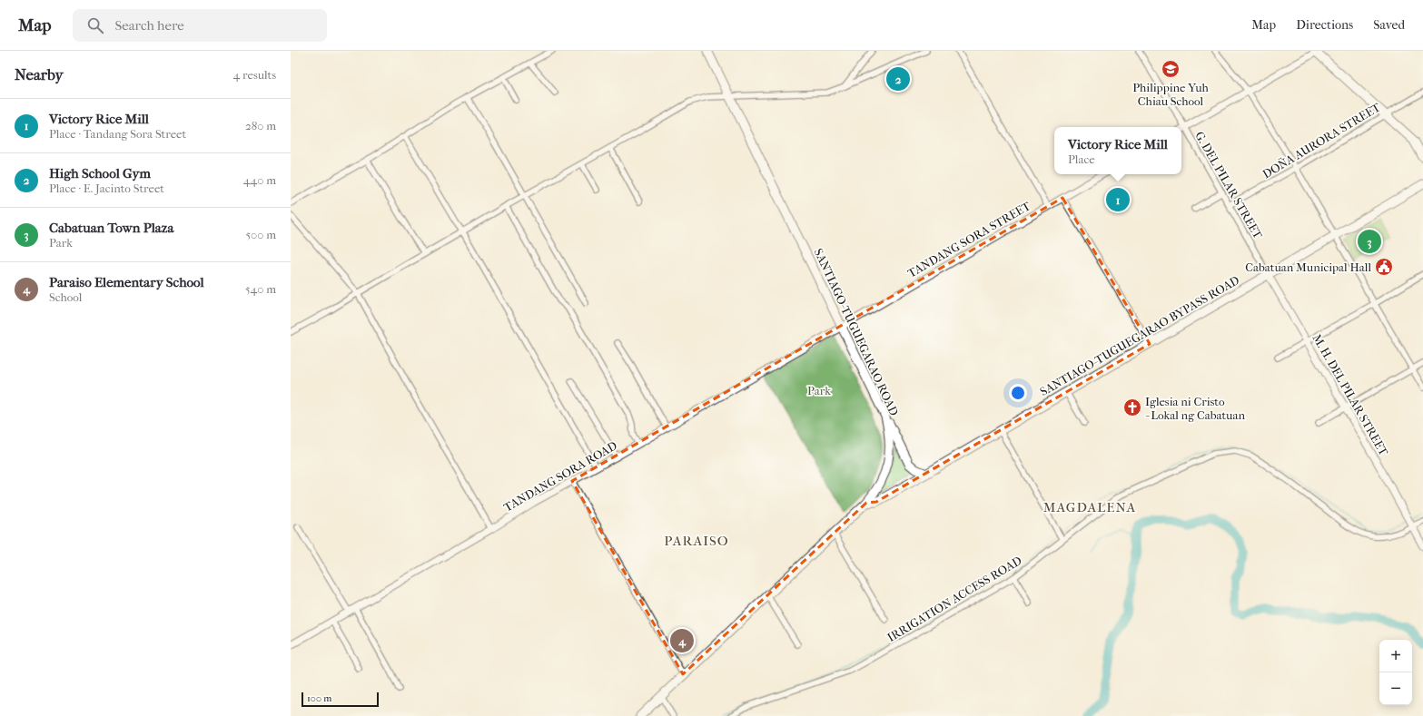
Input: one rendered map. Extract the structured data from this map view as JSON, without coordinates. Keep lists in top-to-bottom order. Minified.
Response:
{"streets":{"highway":["SANTIAGO-TUGUEGARAO ROAD","SANTIAGO-TUGUEGARAO BYPASS ROAD"],"street":["DOÑA AURORA STREET","G. DEL PILAR STREET","TANDANG SORA STREET","M. H. DEL PILAR STREET","TANDANG SORA ROAD","IRRIGATION ACCESS ROAD"]},"crossings":[["DOÑA AURORA STREET","G. DEL PILAR STREET"],["G. DEL PILAR STREET","SANTIAGO-TUGUEGARAO BYPASS ROAD"],["G. DEL PILAR STREET","M. H. DEL PILAR STREET"],["TANDANG SORA STREET","SANTIAGO-TUGUEGARAO ROAD"],["TANDANG SORA STREET","TANDANG SORA ROAD"],["SANTIAGO-TUGUEGARAO ROAD","SANTIAGO-TUGUEGARAO BYPASS ROAD"],["SANTIAGO-TUGUEGARAO ROAD","TANDANG SORA ROAD"],["SANTIAGO-TUGUEGARAO BYPASS ROAD","M. H. DEL PILAR STREET"],["M. H. DEL PILAR STREET","IRRIGATION ACCESS ROAD"]],"districts":["MAGDALENA","PARAISO"],"parks":["Park"],"places":{"school or university":["Philippine Yuh Chiau School"],"public building":["Cabatuan Municipal Hall"],"church":["Iglesia ni Cristo - Lokal ng Cabatuan"]},"scale_bar":"100 m","page":{"header":"Map","search":"Search here","nav":["Map","Directions","Saved"],"heading":["Nearby","4 results"],"pins":["2","1","3","4"],"list":[{"mark":"1","name":"Victory Rice Mill","note":"Place · Tandang Sora Street","value":"280 m"},{"mark":"2","name":"High School Gym","note":"Place · E. Jacinto Street","value":"440 m"},{"mark":"3","name":"Cabatuan Town Plaza","note":"Park","value":"500 m"},{"mark":"4","name":"Paraiso Elementary School","note":"School","value":"540 m"}],"popup":["Victory Rice Mill","Place"],"map_buttons":["+","−"],"scale":"100 m"}}
